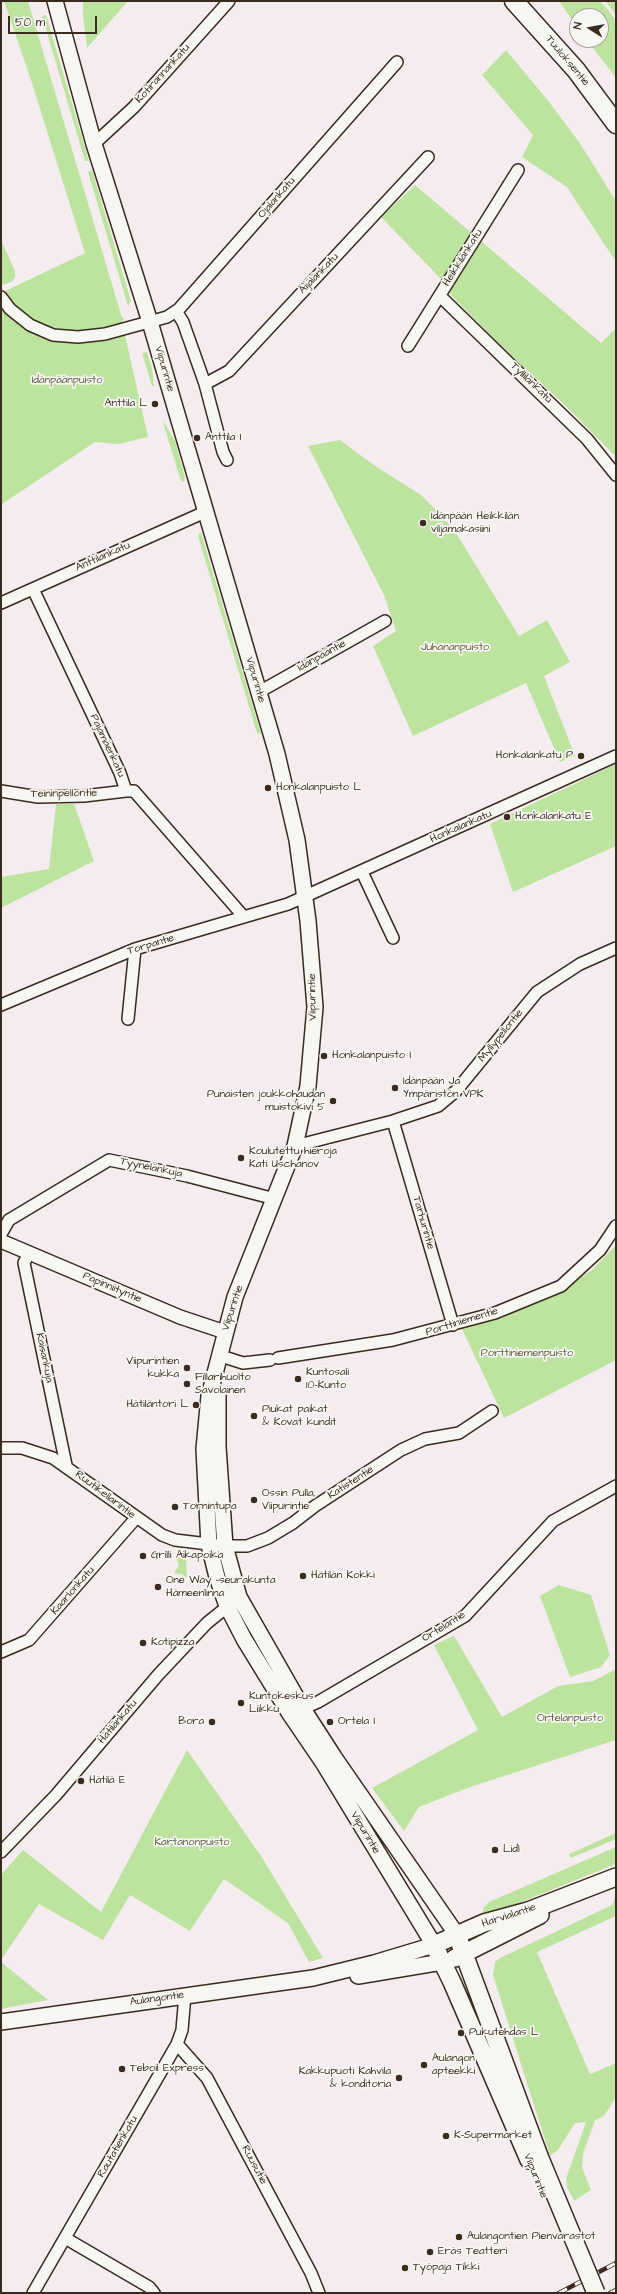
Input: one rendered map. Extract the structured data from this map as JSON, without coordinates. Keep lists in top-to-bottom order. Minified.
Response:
{"streets":{"highway":["Tuuloksentie"],"main road":["Viipurintie","Harvialantie","Aulangontie"],"street":["Kotirannankatu","Ojalankatu","Heikkilänkatu","Äijälänkatu","Tyllilänkatu","Anttilankatu","Idänpääntie","Pajamäenkatu","Teininpellontie","Honkalankatu","Torpantie","Myllypellontie","Tyynelänkuja","Tarhurintie","Papinniityntie","Porttiniementie","Kaisankuja","Katistentie","Ruutikellarintie","Kaarlonkatu","Ortelantie","Hätilänkatu","Rautatienkatu","Ruusutie"]},"crossings":[["Kotirannankatu","Viipurintie"],["Ojalankatu","Viipurintie"],["Heikkilänkatu","Tyllilänkatu"],["Viipurintie","Anttilankatu"],["Viipurintie","Idänpääntie"],["Viipurintie","Honkalankatu"],["Viipurintie","Torpantie"],["Viipurintie","Myllypellontie"],["Viipurintie","Tyynelänkuja"],["Viipurintie","Papinniityntie"],["Viipurintie","Porttiniementie"],["Viipurintie","Katistentie"],["Viipurintie","Ruutikellarintie"],["Viipurintie","Ortelantie"],["Viipurintie","Hätilänkatu"],["Viipurintie","Harvialantie"],["Viipurintie","Aulangontie"],["Anttilankatu","Pajamäenkatu"],["Pajamäenkatu","Teininpellontie"],["Pajamäenkatu","Torpantie"],["Honkalankatu","Torpantie"],["Myllypellontie","Tarhurintie"],["Tarhurintie","Porttiniementie"],["Papinniityntie","Kaisankuja"],["Kaisankuja","Ruutikellarintie"],["Katistentie","Ruutikellarintie"],["Ruutikellarintie","Kaarlonkatu"],["Harvialantie","Aulangontie"],["Aulangontie","Rautatienkatu"],["Rautatienkatu","Ruusutie"]],"parks":["Idänpäänpuisto","Juhananpuisto","Porttiniemenpuisto","Ortelanpuisto","Kartanonpuisto"],"places":["Anttila L","Anttila I","Idänpään Heikkilän viljamakasiini","Honkalankatu P","Honkalanpuisto L","Honkalankatu E","Honkalanpuisto I","Idänpään Ja Ympäristön VPK","Punaisten joukkohaudan muistokivi 5","Koulutettu hieroja Kati Uschanov","Viipurintien kukka","Kuntosali 10-Kunto","Fillarihuolto Savolainen","Hätiläntori L","Piukat paikat & Kovat kundit","Ossin Pulla, Viipurintie","Tornintupa","Grilli Aikapoika","Hätilän Kokki","One Way -seurakunta Hämeenlinna","Kotipizza","Kuntokeskus Liikku","Bora","Ortela I","Hätilä E","Lidl","Pukutehdas L","Aulangon apteekki","Teboil Express","Kakkupuoti Kahvila & konditoria","K-Supermarket","Aulangontien Pienvarastot","Eräs Teatteri","Työpaja Tikki"],"scale_bar":"50 m","north":"left"}
